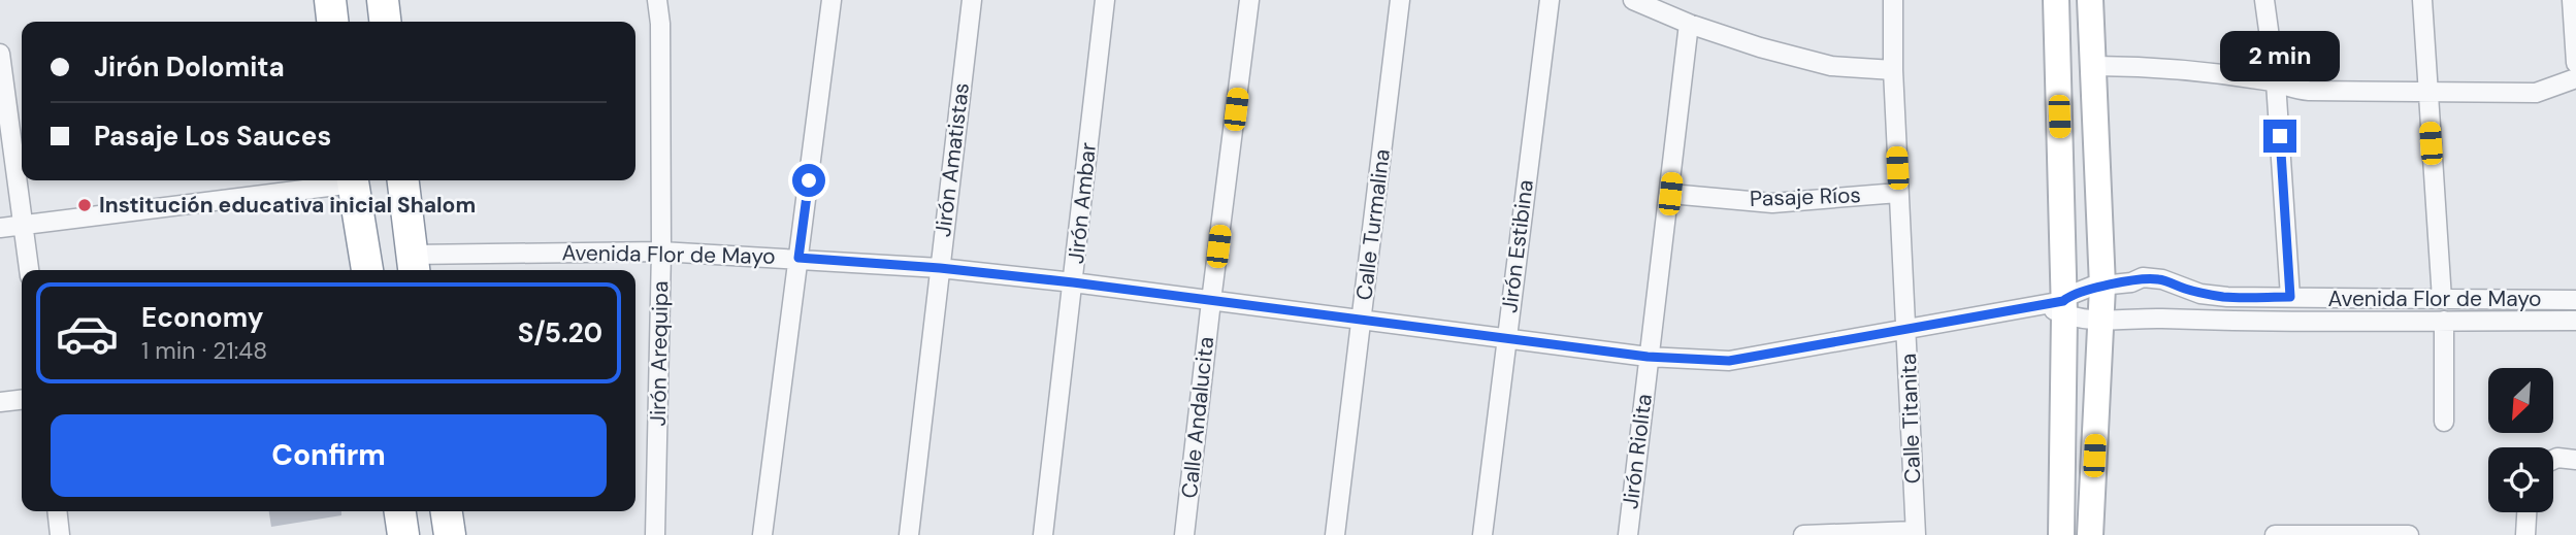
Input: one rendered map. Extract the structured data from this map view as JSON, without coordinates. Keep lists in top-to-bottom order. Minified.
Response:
{"streets":{"street":["Jirón Amatistas","Pasaje Ríos","Jirón Ambar","Calle Turmalina","Jirón Estibina","Avenida Flor de Mayo","Jirón Arequipa","Calle Andalucita","Calle Titanita","Jirón Riolita"]},"crossings":[["Jirón Amatistas","Avenida Flor de Mayo"],["Pasaje Ríos","Calle Titanita"],["Pasaje Ríos","Jirón Riolita"],["Jirón Ambar","Avenida Flor de Mayo"],["Calle Turmalina","Avenida Flor de Mayo"],["Jirón Estibina","Avenida Flor de Mayo"],["Avenida Flor de Mayo","Jirón Arequipa"],["Avenida Flor de Mayo","Calle Andalucita"],["Avenida Flor de Mayo","Calle Titanita"],["Avenida Flor de Mayo","Jirón Riolita"]],"places":["Institución educativa inicial Shalom"],"north":"bottom left","page":{"banner":["Jirón Dolomita","Pasaje Los Sauces"],"bubble":"2 min","list":[{"name":"Economy","note":"1 min · 21:48","value":"S/5.20"}],"buttons":"Confirm"}}
